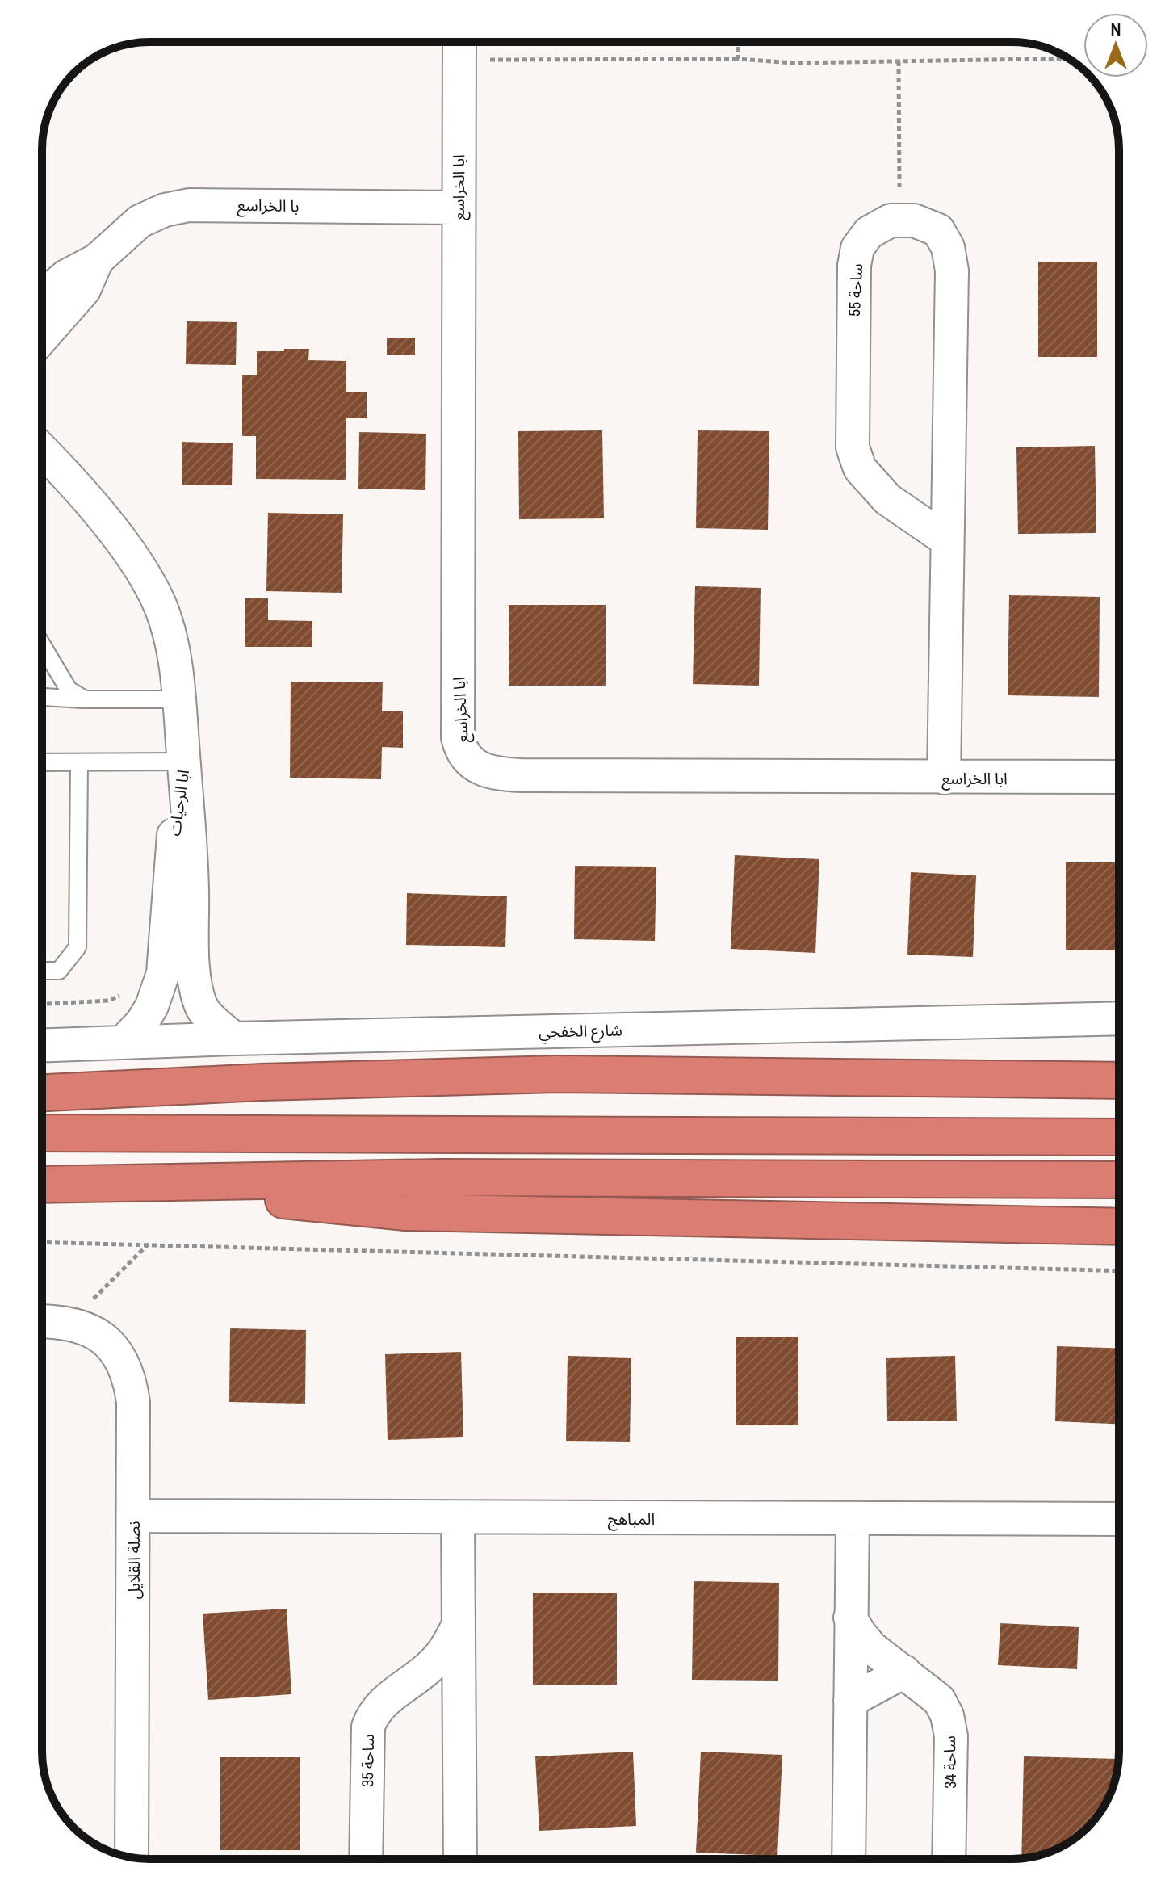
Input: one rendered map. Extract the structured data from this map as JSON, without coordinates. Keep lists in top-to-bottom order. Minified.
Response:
{"streets":{"street":["ابا الخراسع","با الخراسع","ساحة 55","ابا الرحيات","شارع الخفجي","المباهج","نصلة القلايل","ساحة 35","ساحة 34"]},"crossings":[["ابا الخراسع","با الخراسع"],["ابا الرحيات","شارع الخفجي"],["المباهج","نصلة القلايل"]],"north":"top"}
